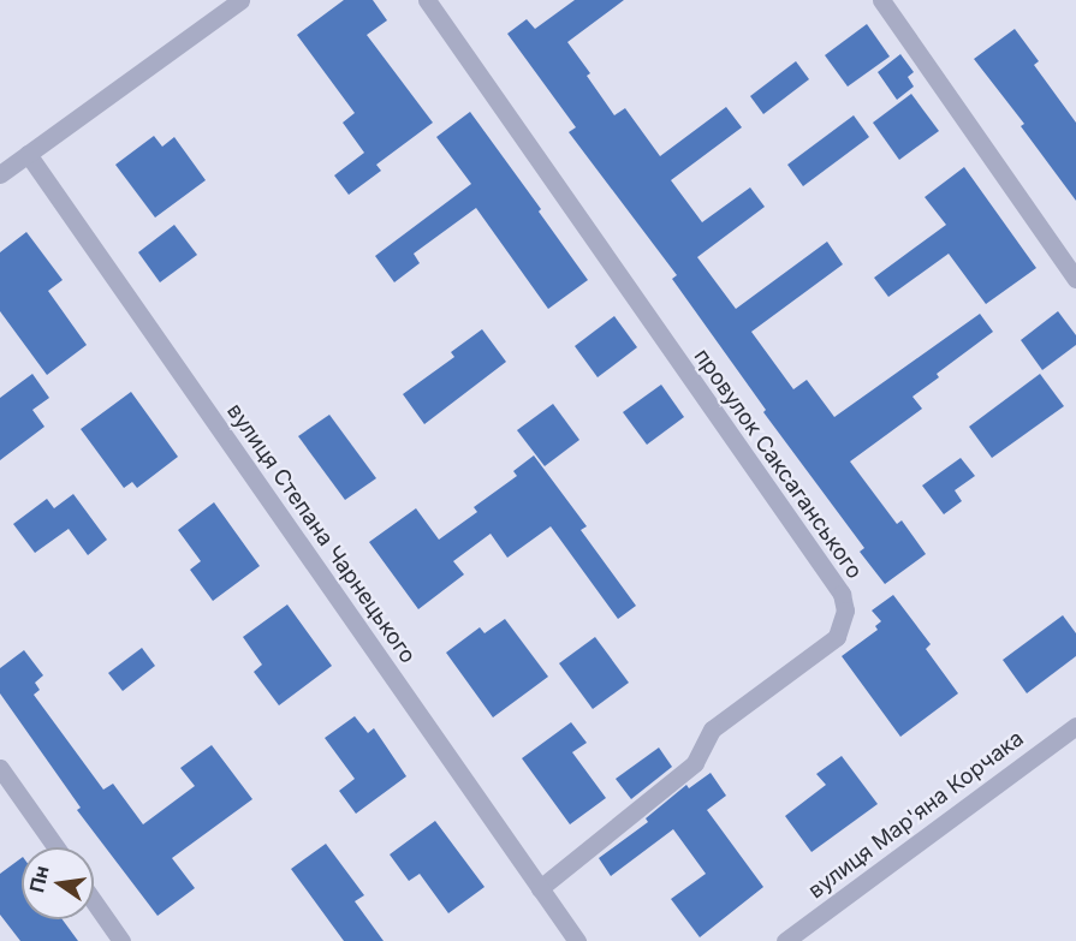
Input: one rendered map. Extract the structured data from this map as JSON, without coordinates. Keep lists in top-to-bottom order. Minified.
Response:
{"streets":{"street":["провулок Саксаганського","вулиця Степана Чарнецького","вулиця Мар'яна Корчака"]},"crossings":[["провулок Саксаганського","вулиця Степана Чарнецького"]],"north":"left"}
